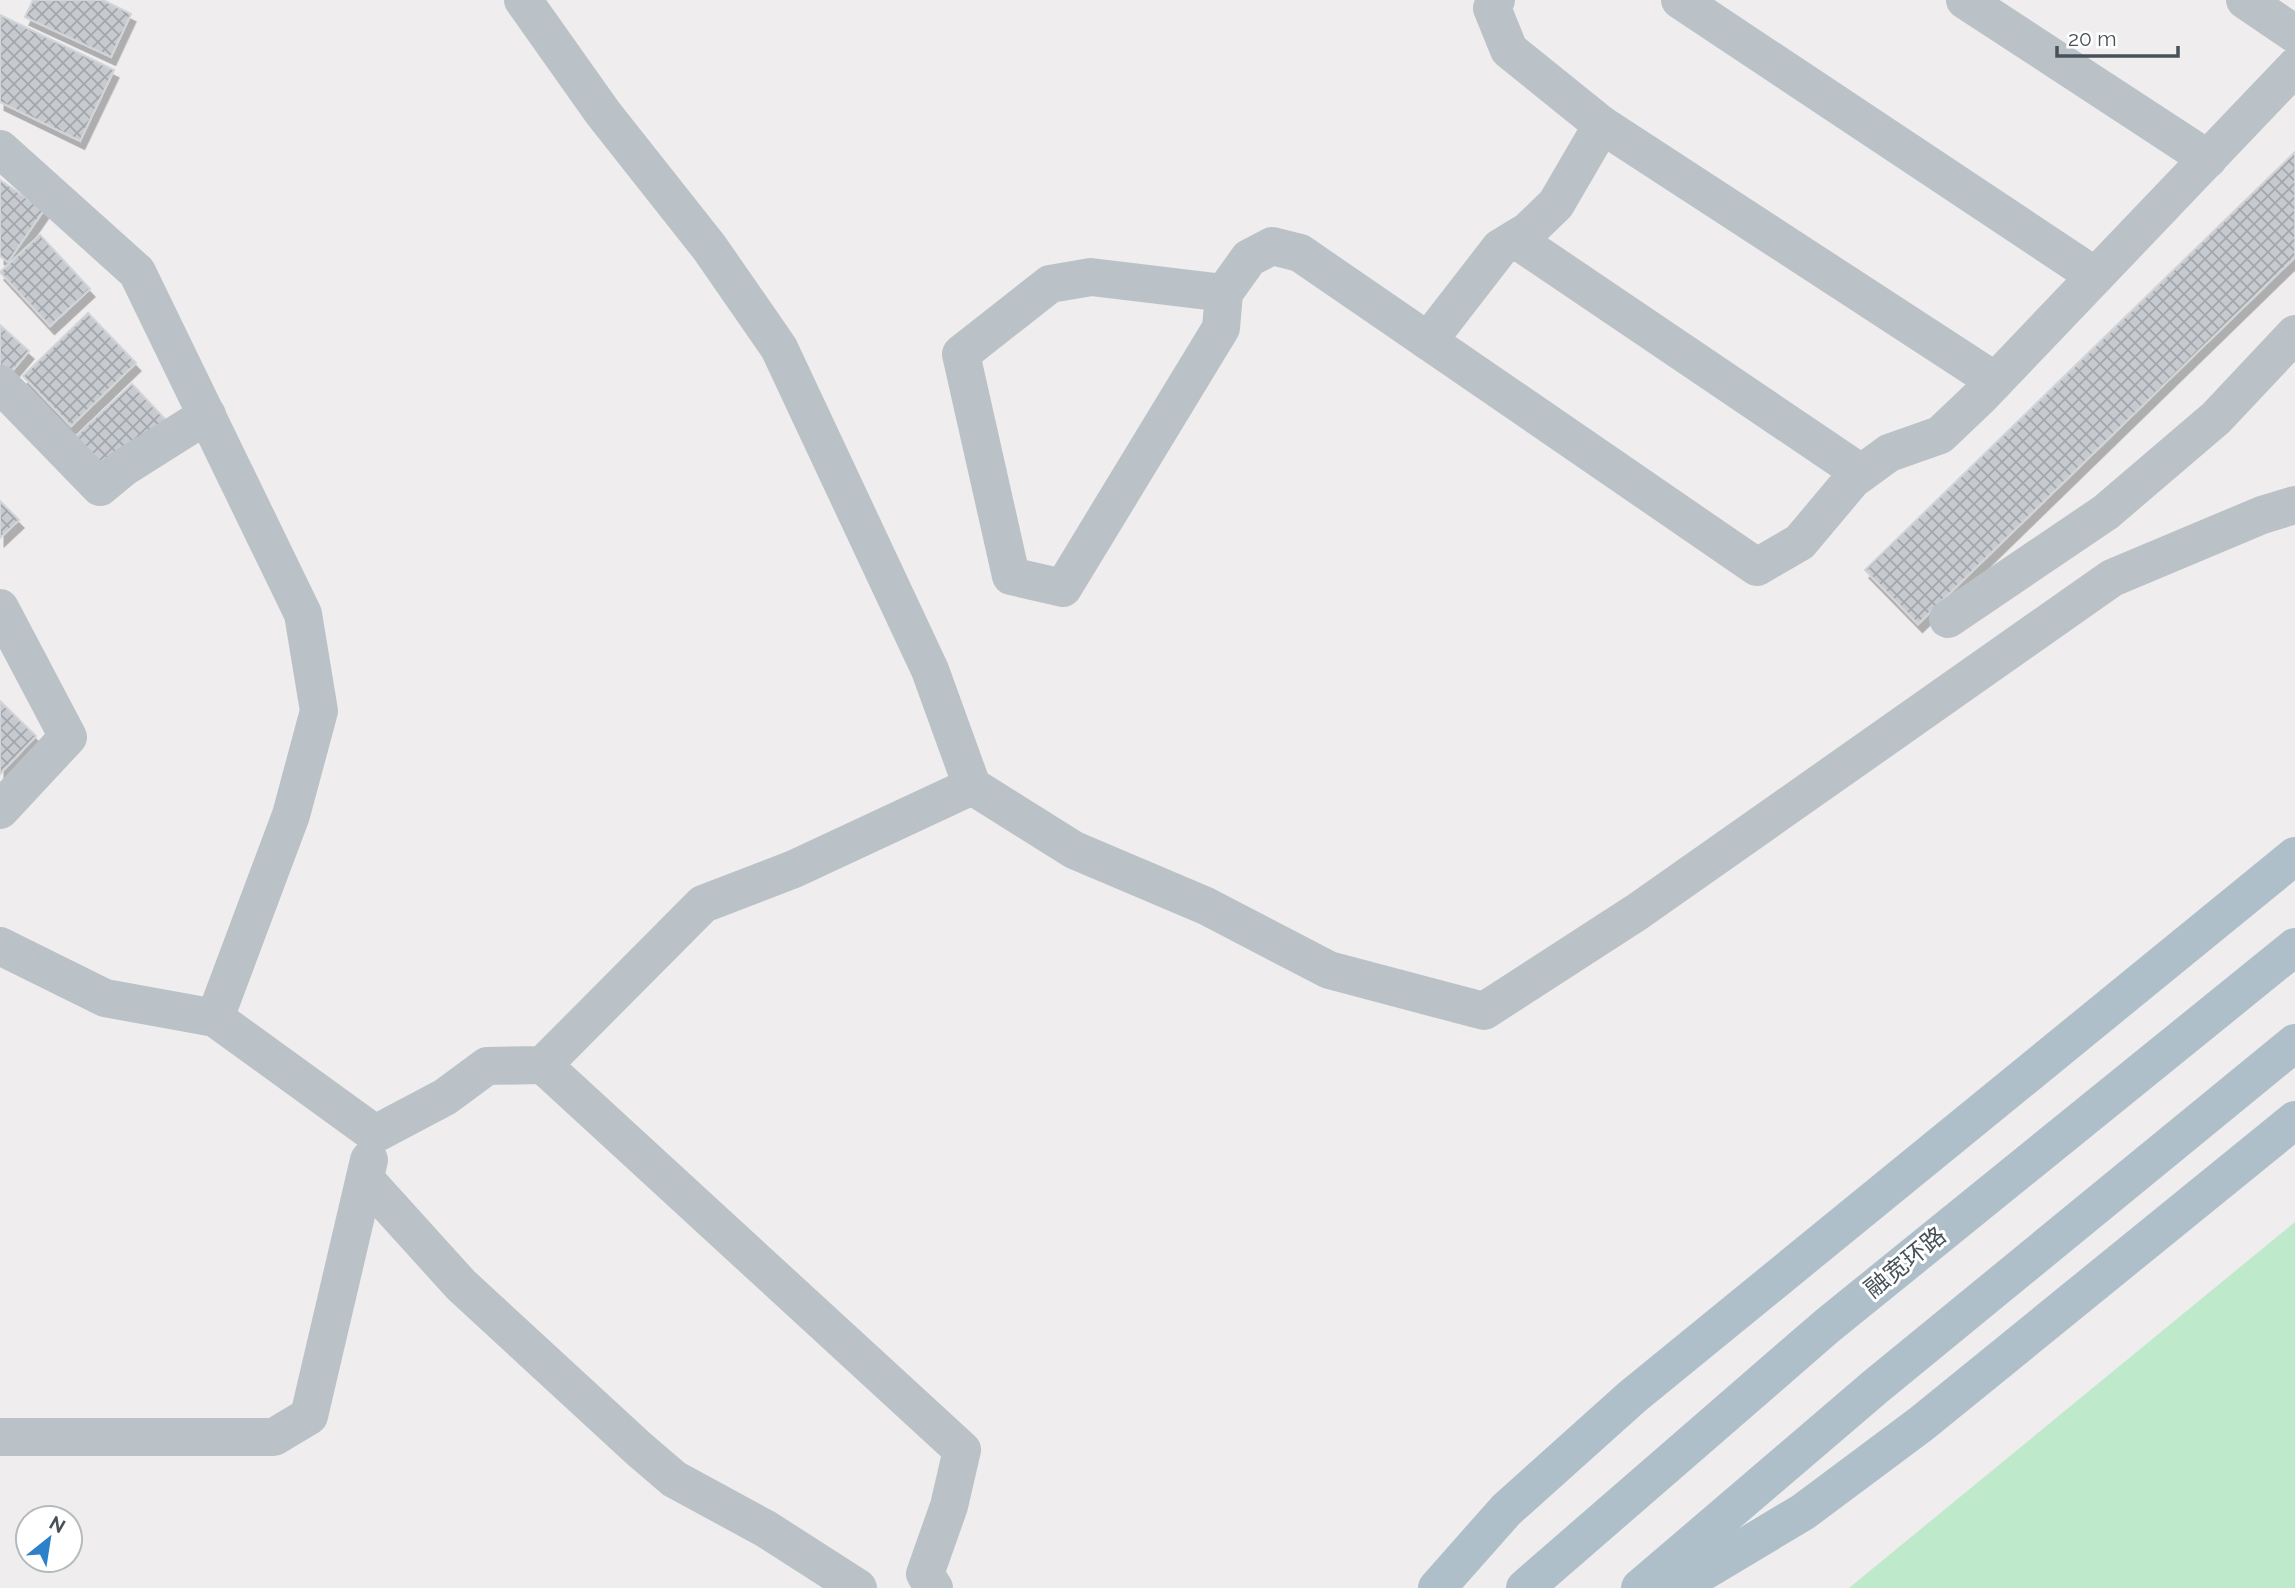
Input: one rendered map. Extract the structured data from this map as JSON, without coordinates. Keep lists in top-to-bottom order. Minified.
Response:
{"streets":{"main road":["融宽环路"]},"scale_bar":"20 m","north":"top right"}
